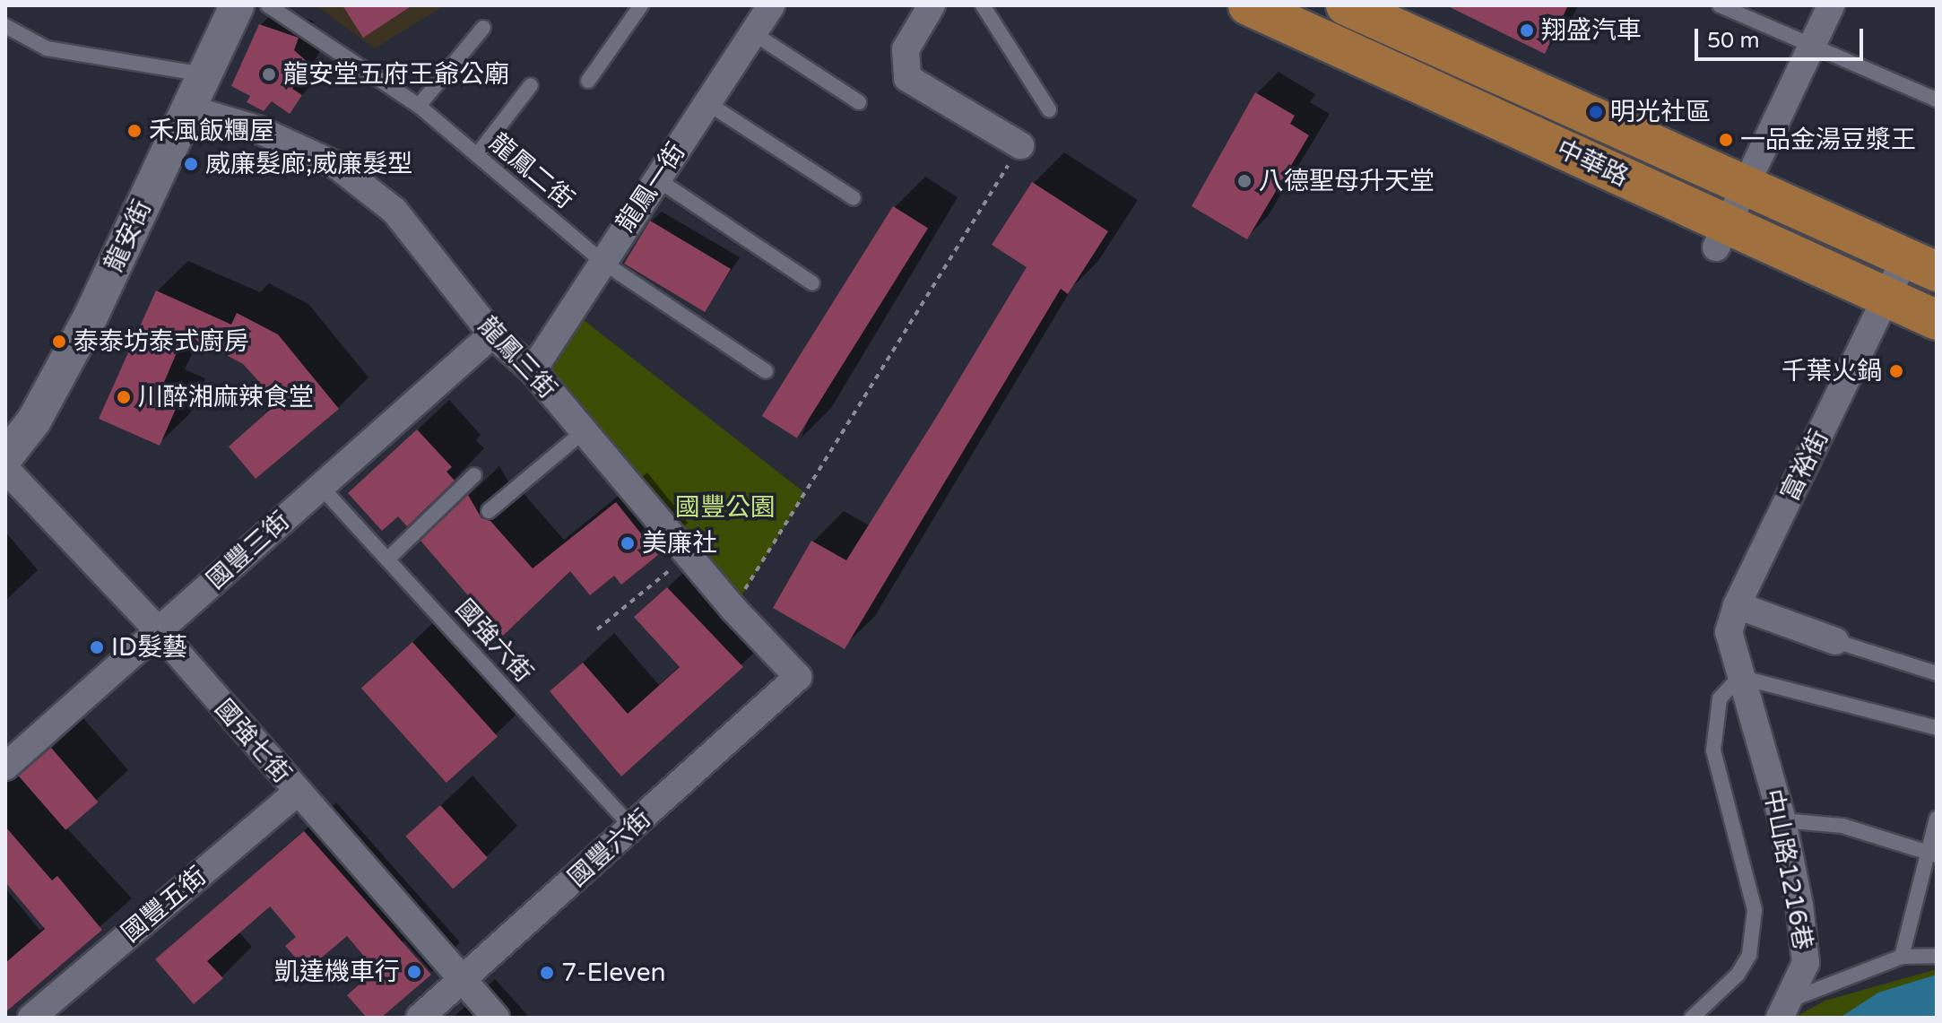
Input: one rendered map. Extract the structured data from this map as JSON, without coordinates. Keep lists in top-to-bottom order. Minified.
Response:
{"streets":{"main road":["中華路"],"street":["龍鳳一街","龍安街","龍鳳三街","富裕街","國豐三街","國強七街","國豐六街","中山路1216巷","國豐五街"],"lane":["龍鳳二街","國強六街"]},"crossings":[["中華路","富裕街"],["龍鳳二街","龍鳳一街"],["龍鳳一街","龍鳳三街"],["龍安街","龍鳳三街"],["龍鳳三街","國豐三街"],["龍鳳三街","國豐六街"],["富裕街","中山路1216巷"],["國豐三街","國強六街"],["國豐三街","國強七街"],["國強六街","國豐六街"],["國強七街","國豐六街"],["國強七街","國豐五街"]],"parks":["國豐公園"],"places":["翔盛汽車","龍安堂五府王爺公廟","明光社區","禾風飯糰屋","一品金湯豆漿王","威廉髮廊;威廉髮型","八德聖母升天堂","泰泰坊泰式廚房","千葉火鍋","川醉湘麻辣食堂","美廉社","ID髮藝","凱達機車行","7-Eleven"],"scale_bar":"50 m"}
